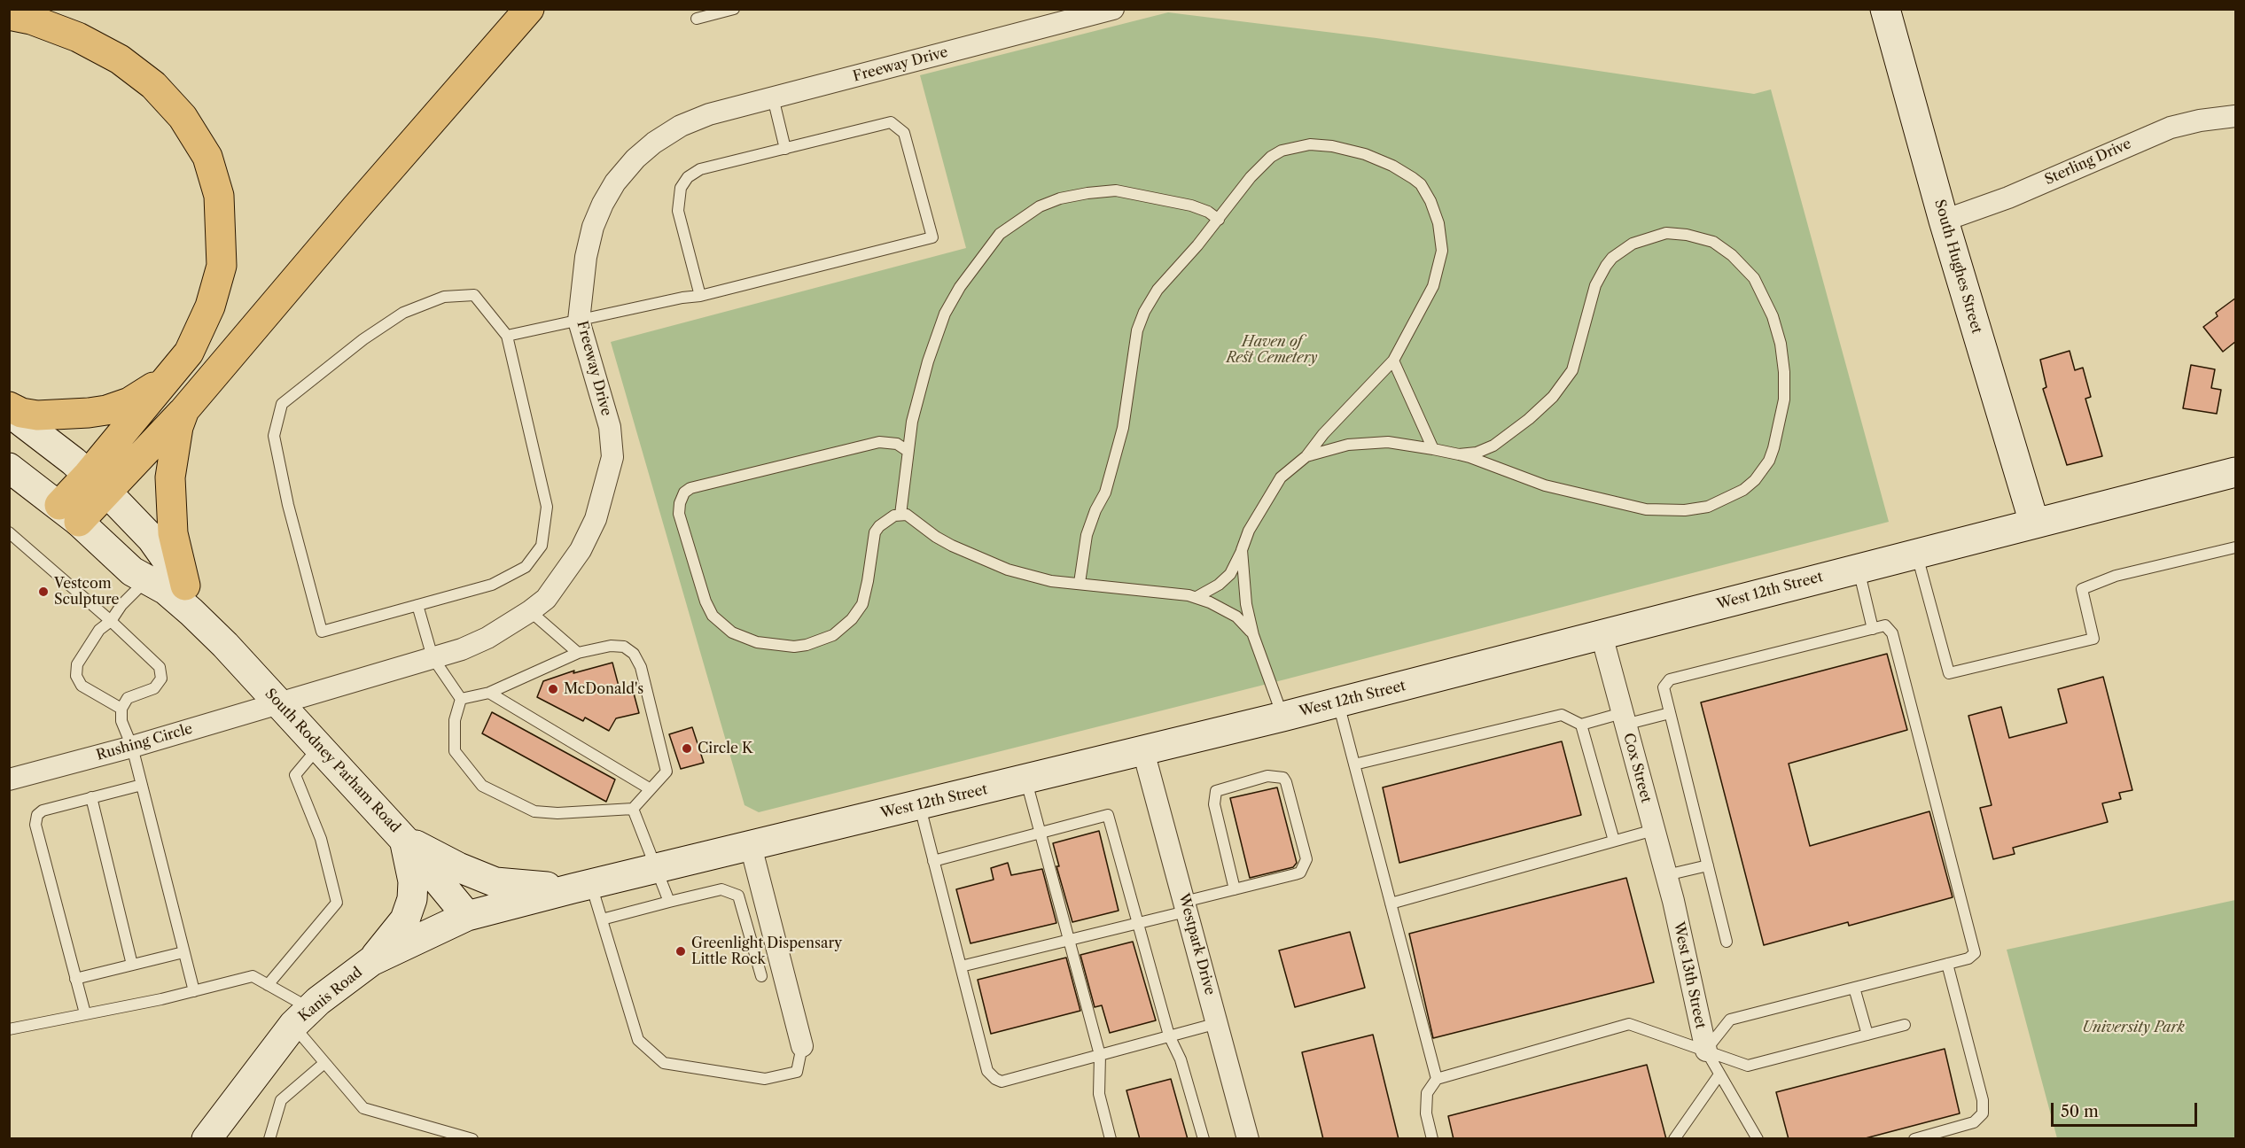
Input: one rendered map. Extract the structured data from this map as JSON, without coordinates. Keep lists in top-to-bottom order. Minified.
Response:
{"streets":{"main road":["South Hughes Street","West 12th Street","South Rodney Parham Road","Kanis Road"],"street":["Freeway Drive","Sterling Drive","Rushing Circle","Cox Street","Westpark Drive","West 13th Street"]},"crossings":[["Freeway Drive","Rushing Circle"],["Freeway Drive","South Rodney Parham Road"],["Sterling Drive","South Hughes Street"],["South Hughes Street","West 12th Street"],["West 12th Street","South Rodney Parham Road"],["West 12th Street","Cox Street"],["West 12th Street","Westpark Drive"],["West 12th Street","Kanis Road"],["Rushing Circle","South Rodney Parham Road"],["South Rodney Parham Road","Kanis Road"],["Cox Street","West 13th Street"]],"parks":["Haven of Rest Cemetery","University Park"],"places":["Vestcom Sculpture","McDonald's","Circle K","Greenlight Dispensary Little Rock"],"scale_bar":"50 m"}
